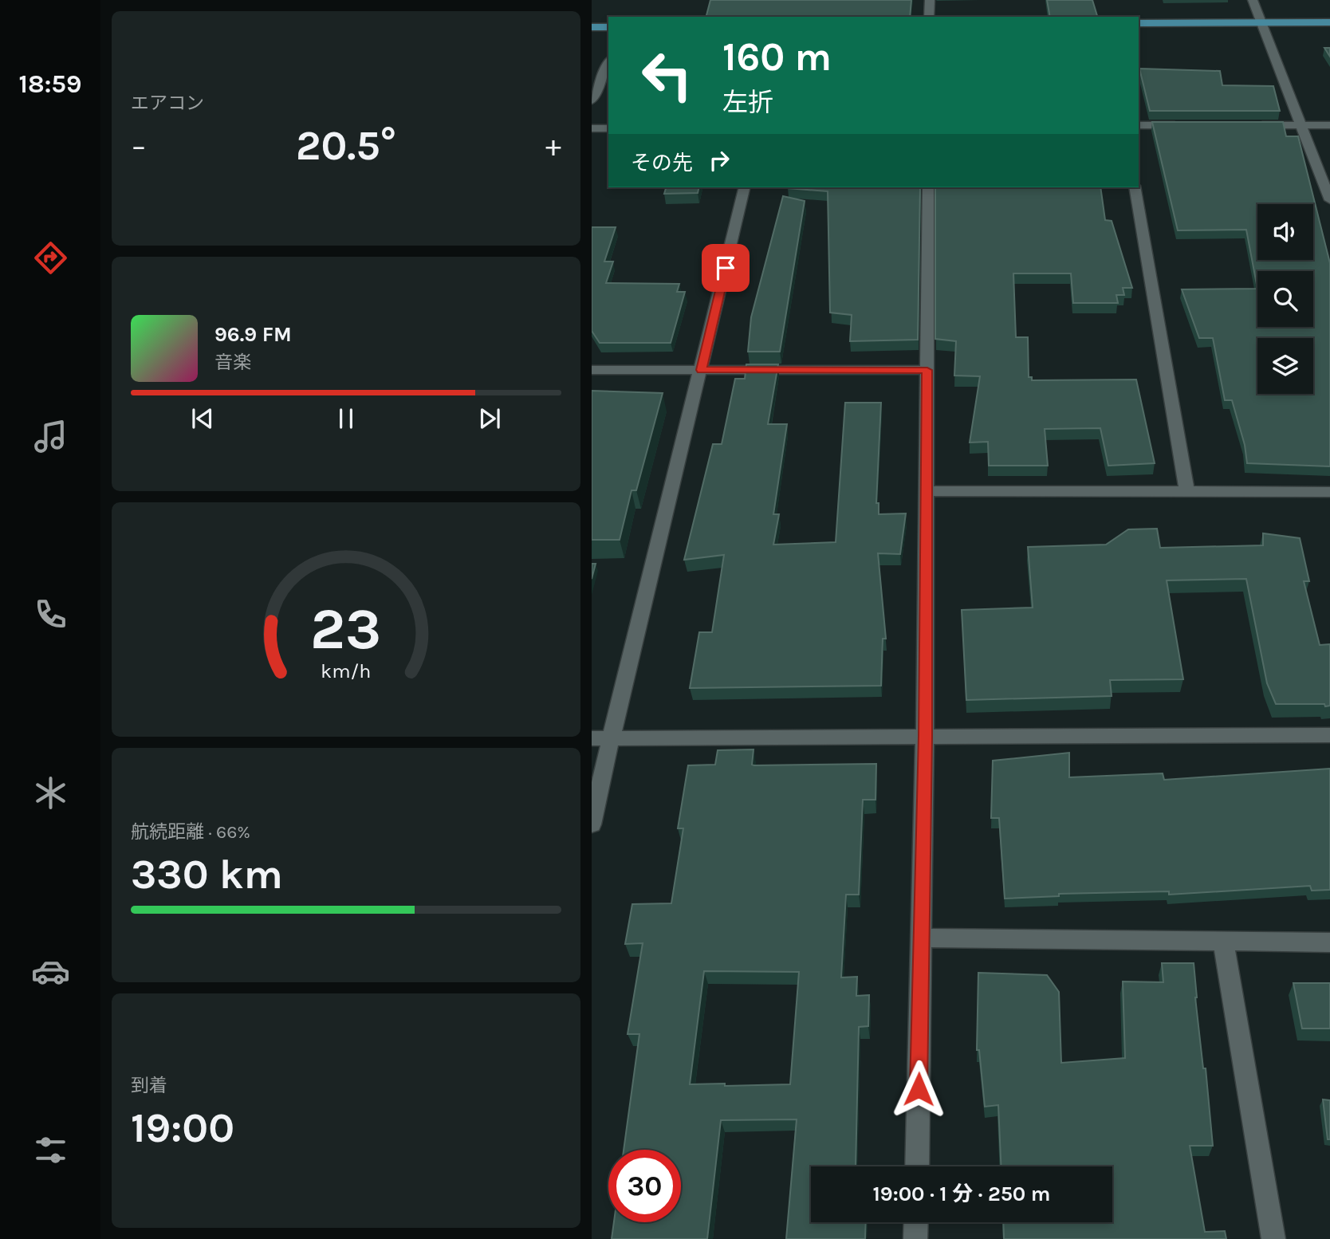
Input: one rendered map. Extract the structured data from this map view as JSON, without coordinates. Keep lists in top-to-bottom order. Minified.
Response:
{"page":{"tabs":"18:59","tile":["エアコン",["航続距離 · 66%","330 km"],["到着","19:00"]],"turn":["160 m","左折"],"heat":["−","20.5°","+"],"then":"その先","song":["96.9 FM","音楽"],"limit":"30","trip":"19:00 · 1 分 · 250 m","gauge":["23","km/h"]}}
